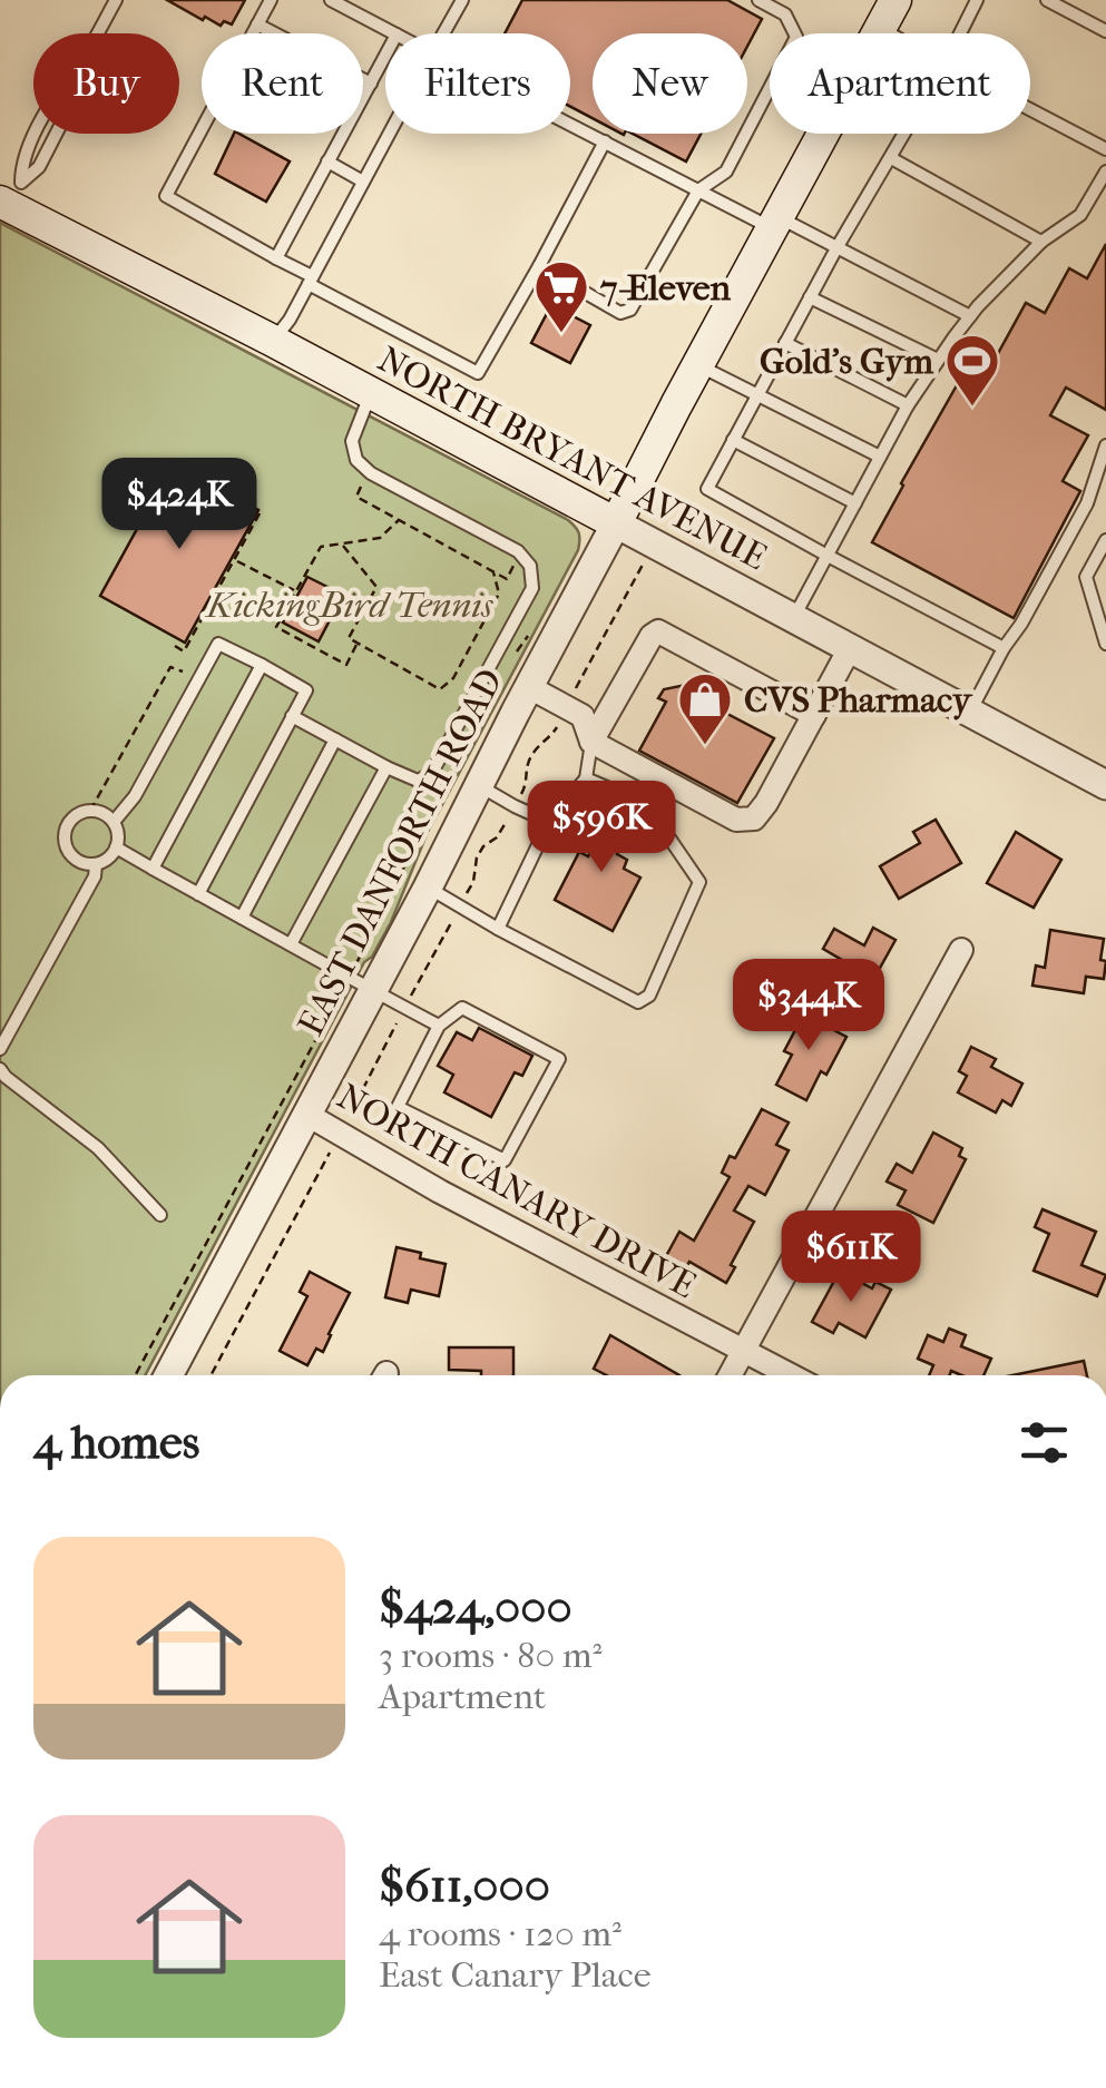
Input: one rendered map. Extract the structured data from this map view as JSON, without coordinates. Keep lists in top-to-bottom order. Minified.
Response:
{"streets":{"main road":["NORTH BRYANT AVENUE","EAST DANFORTH ROAD"],"street":["NORTH CANARY DRIVE"]},"crossings":[["NORTH BRYANT AVENUE","EAST DANFORTH ROAD"],["EAST DANFORTH ROAD","NORTH CANARY DRIVE"]],"parks":["KickingBird Tennis"],"places":{"supermarket":["7-Eleven"],"sports":["Gold's Gym"],"shop":["CVS Pharmacy"]},"page":{"chip":["Buy","Rent","Filters","New","Apartment"],"price":["$424K","$596K","$344K","$611K"],"heading":"4 homes","list":[{"name":"$424,000","note":"3 rooms · 80 m² · Apartment"},{"name":"$611,000","note":"4 rooms · 120 m² · East Canary Place"}]}}
